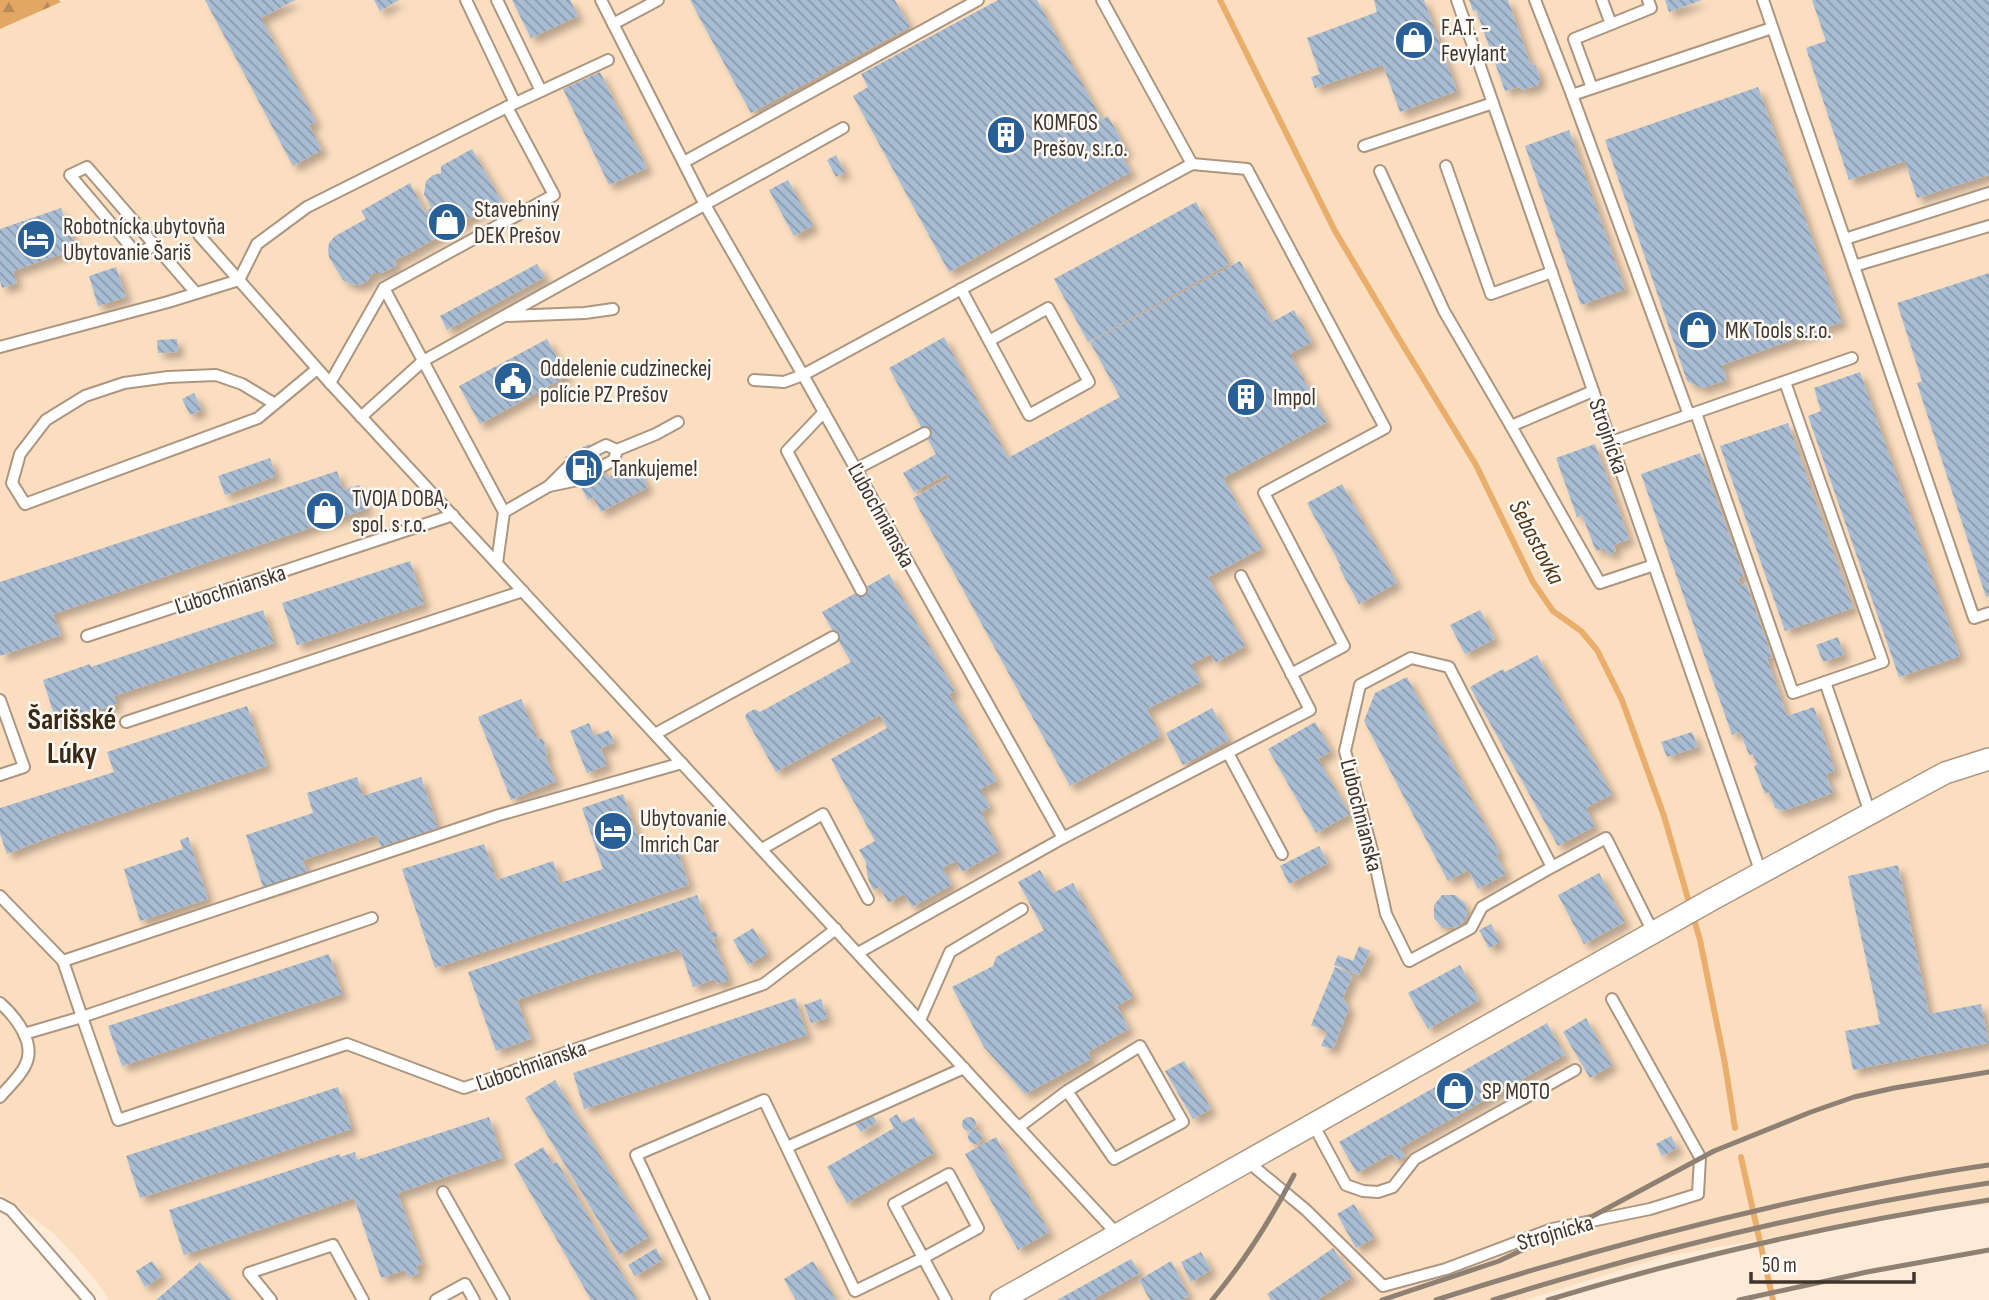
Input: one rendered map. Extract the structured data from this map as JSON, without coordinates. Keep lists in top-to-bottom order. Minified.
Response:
{"streets":{"lane":["Strojnícka","Ľubochnianska"]},"districts":["Šarišské Lúky"],"water":["Šebastovka"],"places":{"shop":["F.A.T. - Fevylant","Stavebniny DEK Prešov","MK Tools s.r.o.","TVOJA DOBA, spol. s r.o.","SP MOTO"],"building":["KOMFOS Prešov, s.r.o.","Impol"],"hotel":["Robotnícka ubytovňa Ubytovanie Šariš","Ubytovanie Imrich Car"],"public building":["Oddelenie cudzineckej polície PZ Prešov"],"fuel station":["Tankujeme!"]},"scale_bar":"50 m"}
